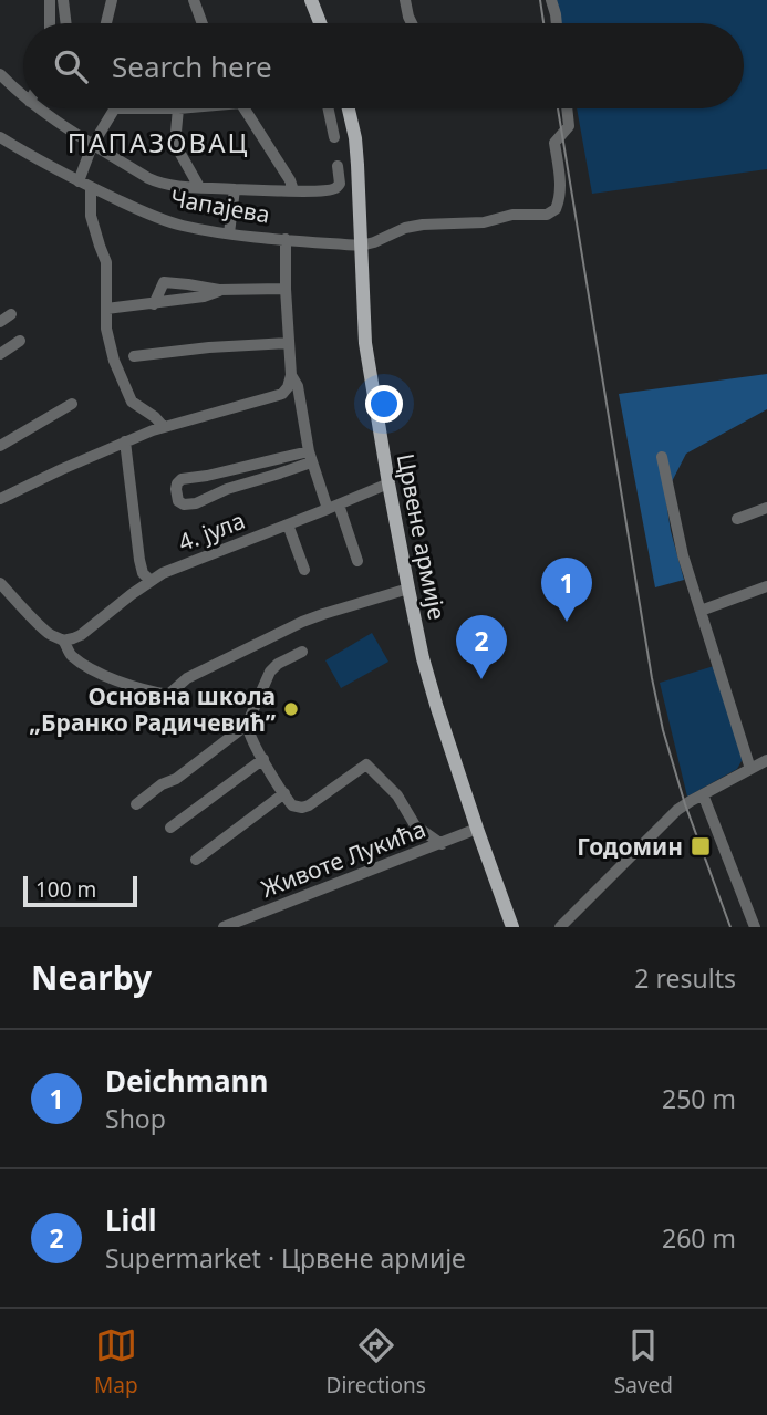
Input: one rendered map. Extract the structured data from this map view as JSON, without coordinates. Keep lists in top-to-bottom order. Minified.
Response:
{"streets":{"main road":["Црвене армије"],"street":["Чапајева","4. јула","Животе Лукића"]},"crossings":[["Чапајева","Црвене армије"],["4. јула","Црвене армије"],["Црвене армије","Животе Лукића"]],"districts":["ПАПАЗОВАЦ"],"places":{"other":["Основна школа „Бранко Радичевић”"],"transit":["Годомин"]},"scale_bar":"100 m","page":{"search":"Search here","pins":["1","2"],"scale":"100 m","heading":["Nearby","2 results"],"list":[{"mark":"1","name":"Deichmann","note":"Shop","value":"250 m"},{"mark":"2","name":"Lidl","note":"Supermarket · Црвене армије","value":"260 m"}],"nav":["Map","Directions","Saved"]}}
